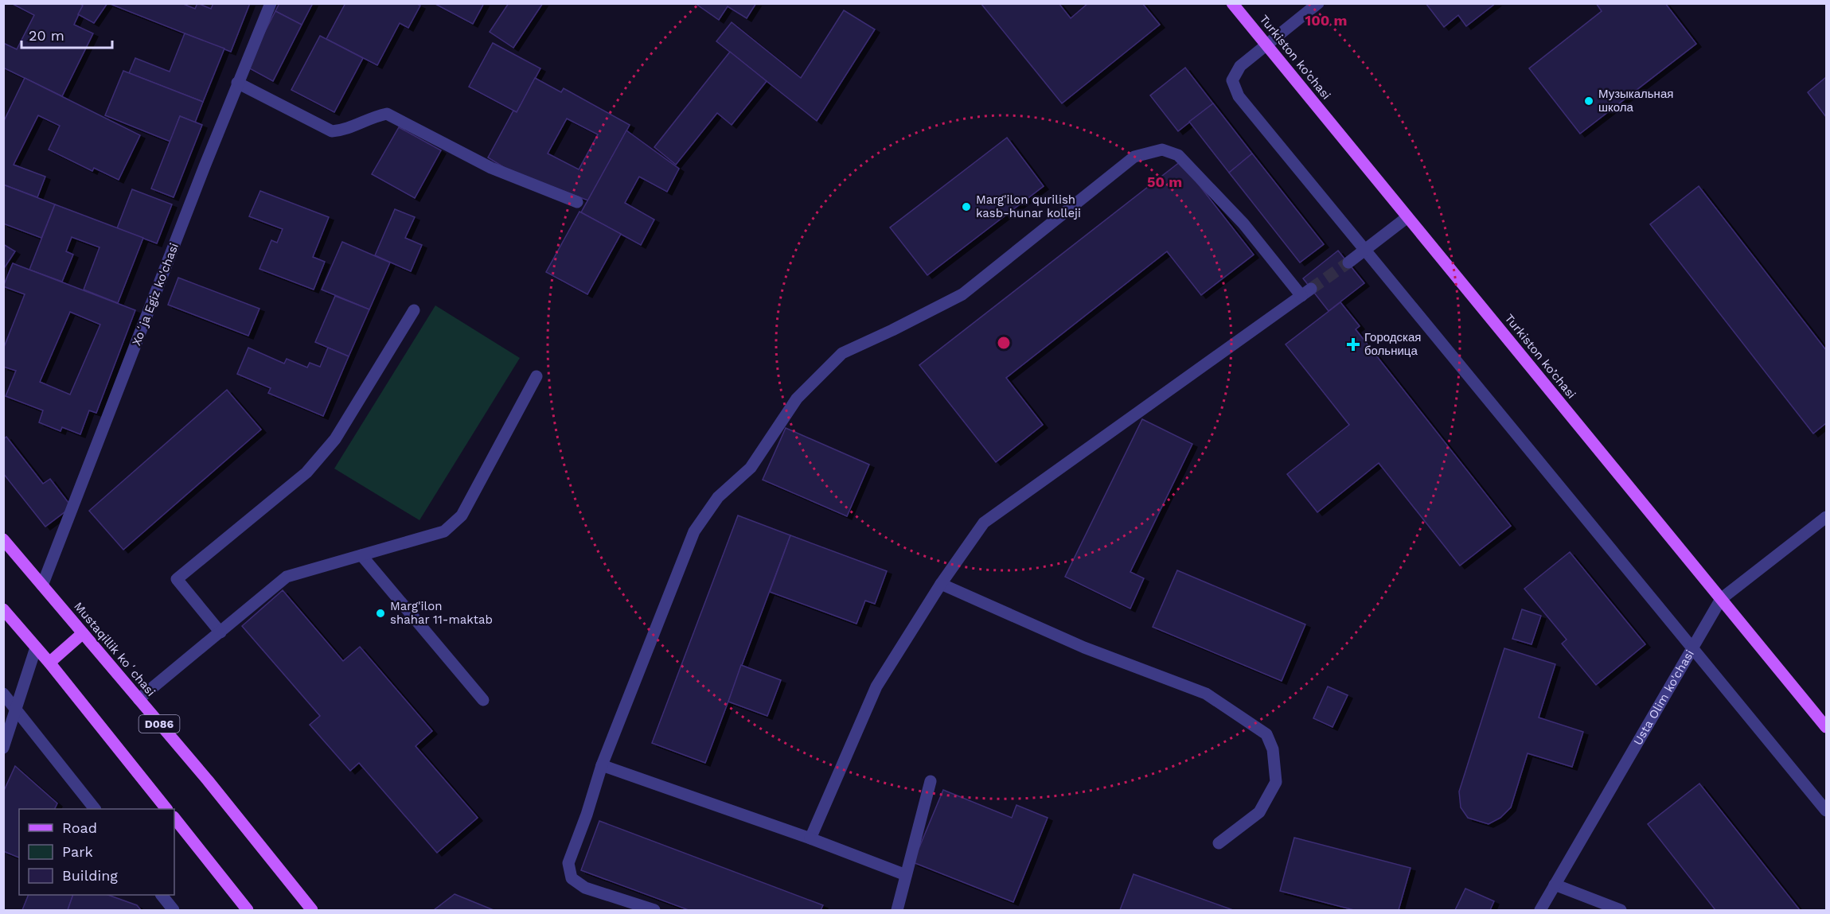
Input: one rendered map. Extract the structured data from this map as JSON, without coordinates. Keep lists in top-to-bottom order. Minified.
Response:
{"streets":{"main road":["Turkiston ko’chasi","Mustaqillik koʻchasi","D086"],"street":["Xoʻja Egiz ko'chasi","Usta Olim ko'chasi"]},"crossings":[["Turkiston ko’chasi","Usta Olim ko'chasi"],["Xoʻja Egiz ko'chasi","Mustaqillik koʻchasi"]],"places":{"other":["Музыкальная школа","Marg'ilon qurilish kasb-hunar kolleji","Marg'ilon shahar 11-maktab"],"health":["Городская больница"]},"legend":["Road","Park","Building"],"scale_bar":"20 m","rings":["100 m","50 m"]}
